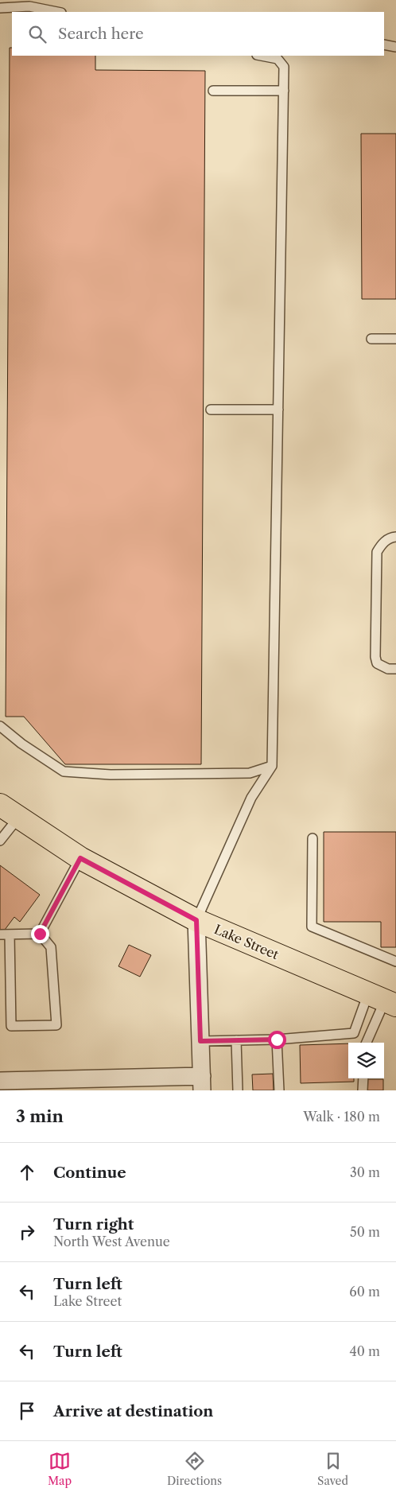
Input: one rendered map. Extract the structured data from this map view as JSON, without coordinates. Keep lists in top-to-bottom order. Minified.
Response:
{"streets":{"main road":["Lake Street"]},"page":{"search":"Search here","heading":["3 min","Walk · 180 m"],"list":[["Continue","30 m"],["Turn right","North West Avenue","50 m"],["Turn left","Lake Street","60 m"],["Turn left","40 m"],"Arrive at destination"],"nav":["Map","Directions","Saved"]}}
